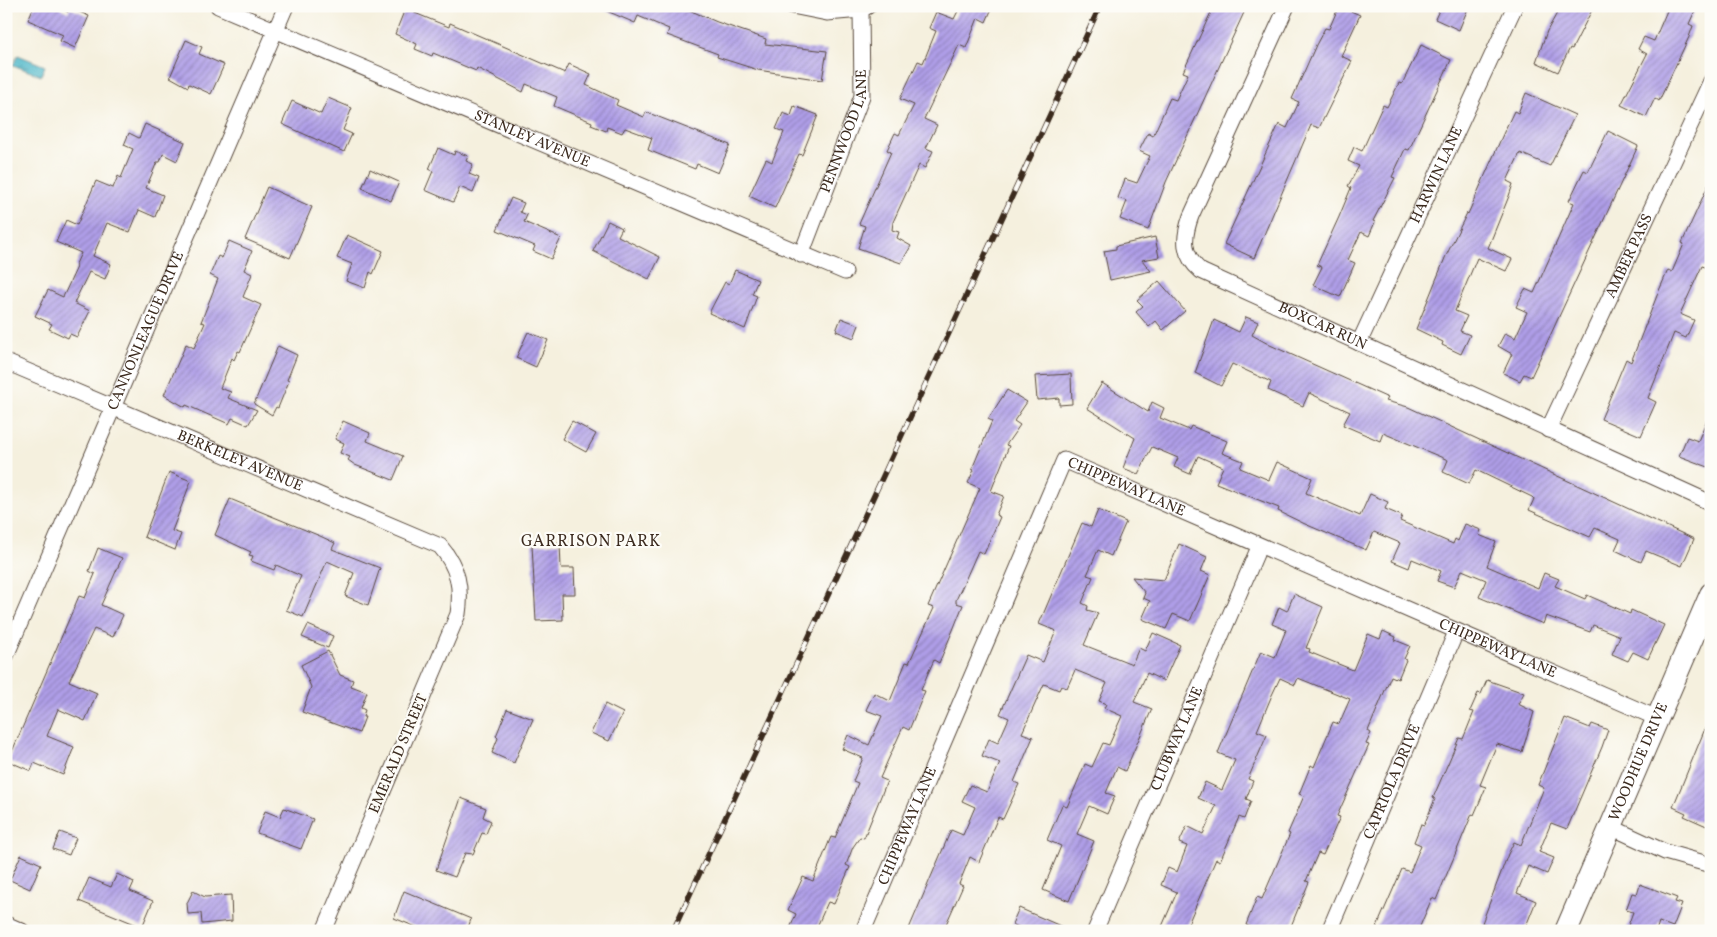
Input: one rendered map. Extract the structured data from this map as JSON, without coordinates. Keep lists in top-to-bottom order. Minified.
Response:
{"streets":{"street":["PENNWOOD LANE","STANLEY AVENUE","HARWIN LANE","AMBER PASS","BOXCAR RUN","CANNONLEAGUE DRIVE","BERKELEY AVENUE","CHIPPEWAY LANE","CLUBWAY LANE","EMERALD STREET","WOODHUE DRIVE","CAPRIOLA DRIVE"]},"crossings":[["PENNWOOD LANE","STANLEY AVENUE"],["STANLEY AVENUE","CANNONLEAGUE DRIVE"],["HARWIN LANE","BOXCAR RUN"],["AMBER PASS","BOXCAR RUN"],["CANNONLEAGUE DRIVE","BERKELEY AVENUE"],["BERKELEY AVENUE","EMERALD STREET"],["CHIPPEWAY LANE","CLUBWAY LANE"],["CHIPPEWAY LANE","WOODHUE DRIVE"],["CHIPPEWAY LANE","CAPRIOLA DRIVE"]],"districts":["GARRISON PARK"]}
